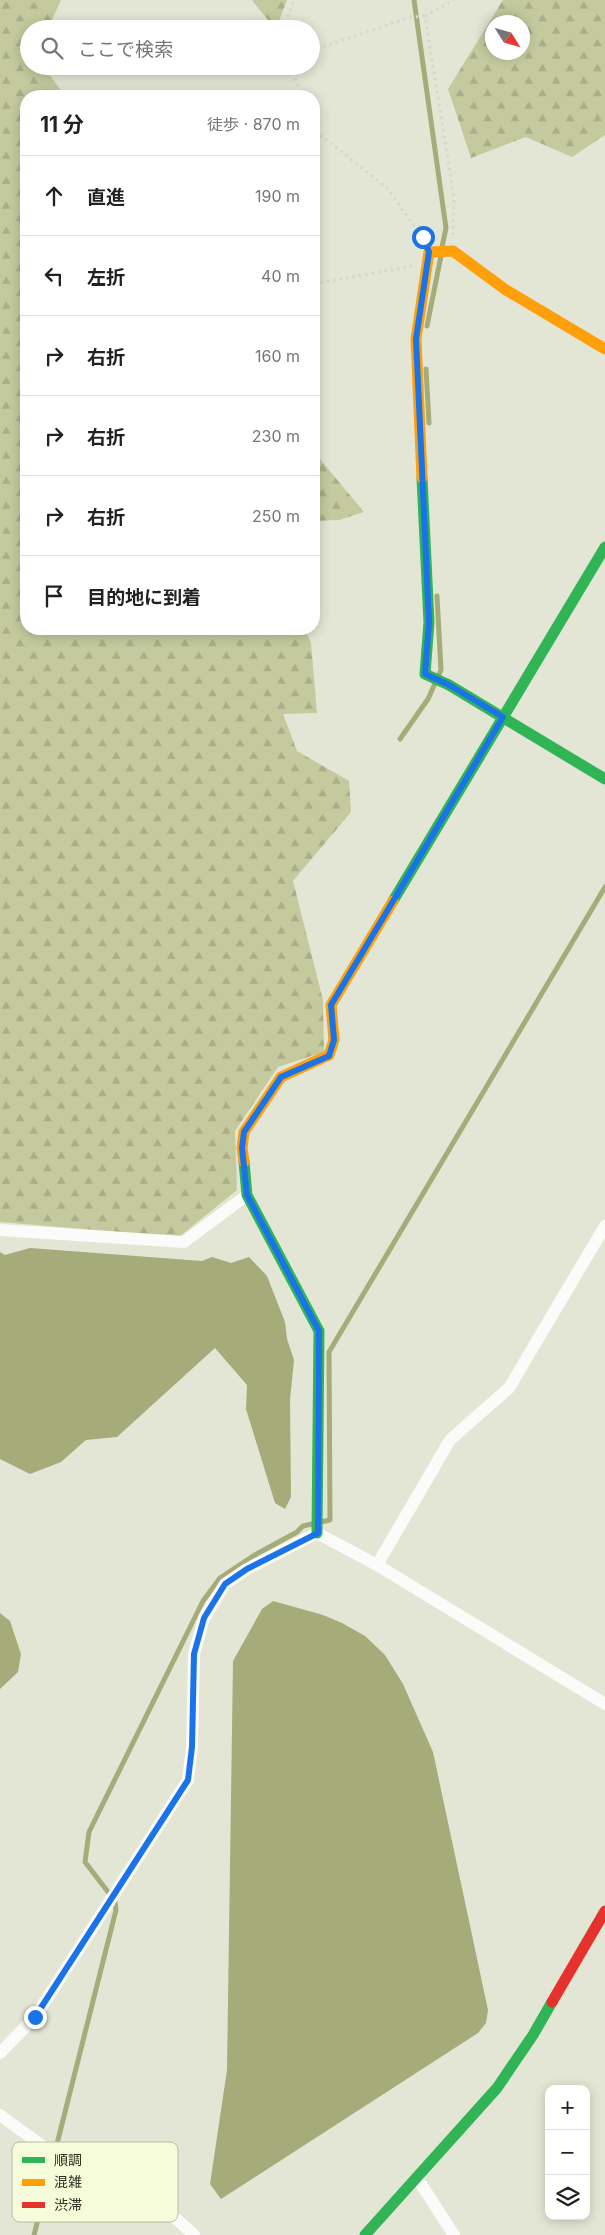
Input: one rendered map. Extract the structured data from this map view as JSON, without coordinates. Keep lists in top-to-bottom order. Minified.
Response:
{"legend":["順調","混雑","渋滞"],"north":"bottom right","page":{"search":"ここで検索","heading":["11 分","徒歩 · 870 m"],"list":[["直進","190 m"],["左折","40 m"],["右折","160 m"],["右折","230 m"],["右折","250 m"],"目的地に到着"],"map_buttons":["+","−"]}}
